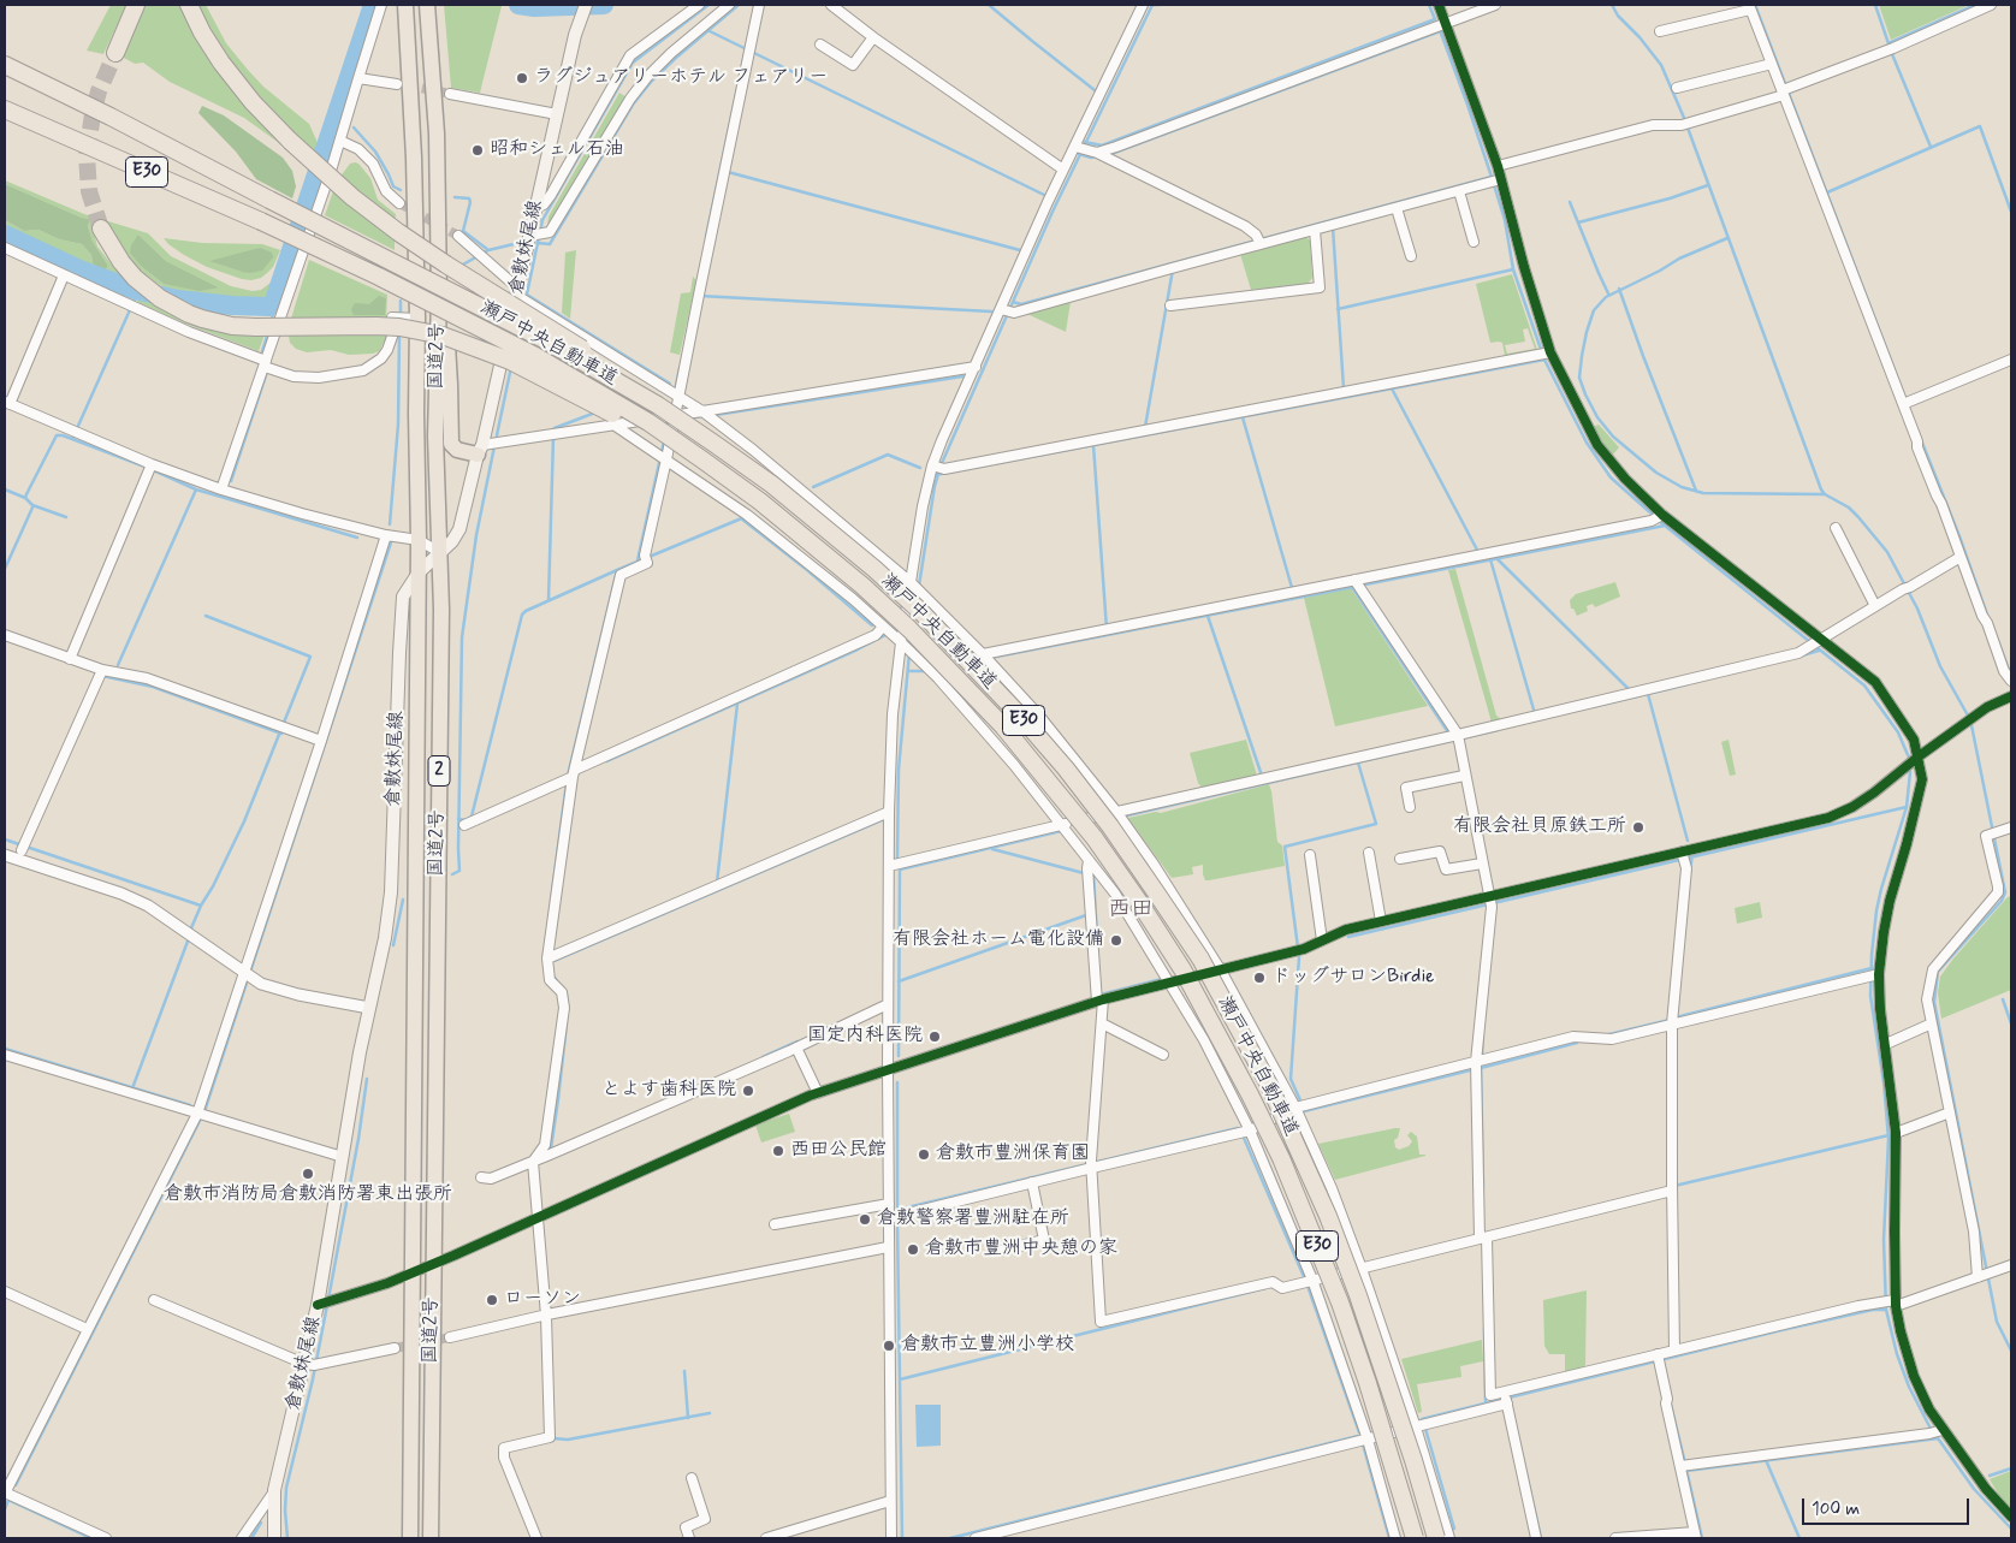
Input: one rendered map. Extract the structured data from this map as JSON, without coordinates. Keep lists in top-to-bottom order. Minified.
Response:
{"streets":{"highway":["E30","瀬戸中央自動車道","国道2号","2"],"main road":["倉敷妹尾線"]},"crossings":[["倉敷妹尾線","国道2号"]],"districts":["西田"],"places":["ラグジュアリーホテル フェアリー","昭和シェル石油","有限会社貝原鉄工所","有限会社ホーム電化設備","ドッグサロンBirdie","国定内科医院","とよす歯科医院","西田公民館","倉敷市豊洲保育園","倉敷市消防局倉敷消防署東出張所","倉敷警察署豊洲駐在所","倉敷市豊洲中央憩の家","ローソン","倉敷市立豊洲小学校"],"scale_bar":"100 m"}
